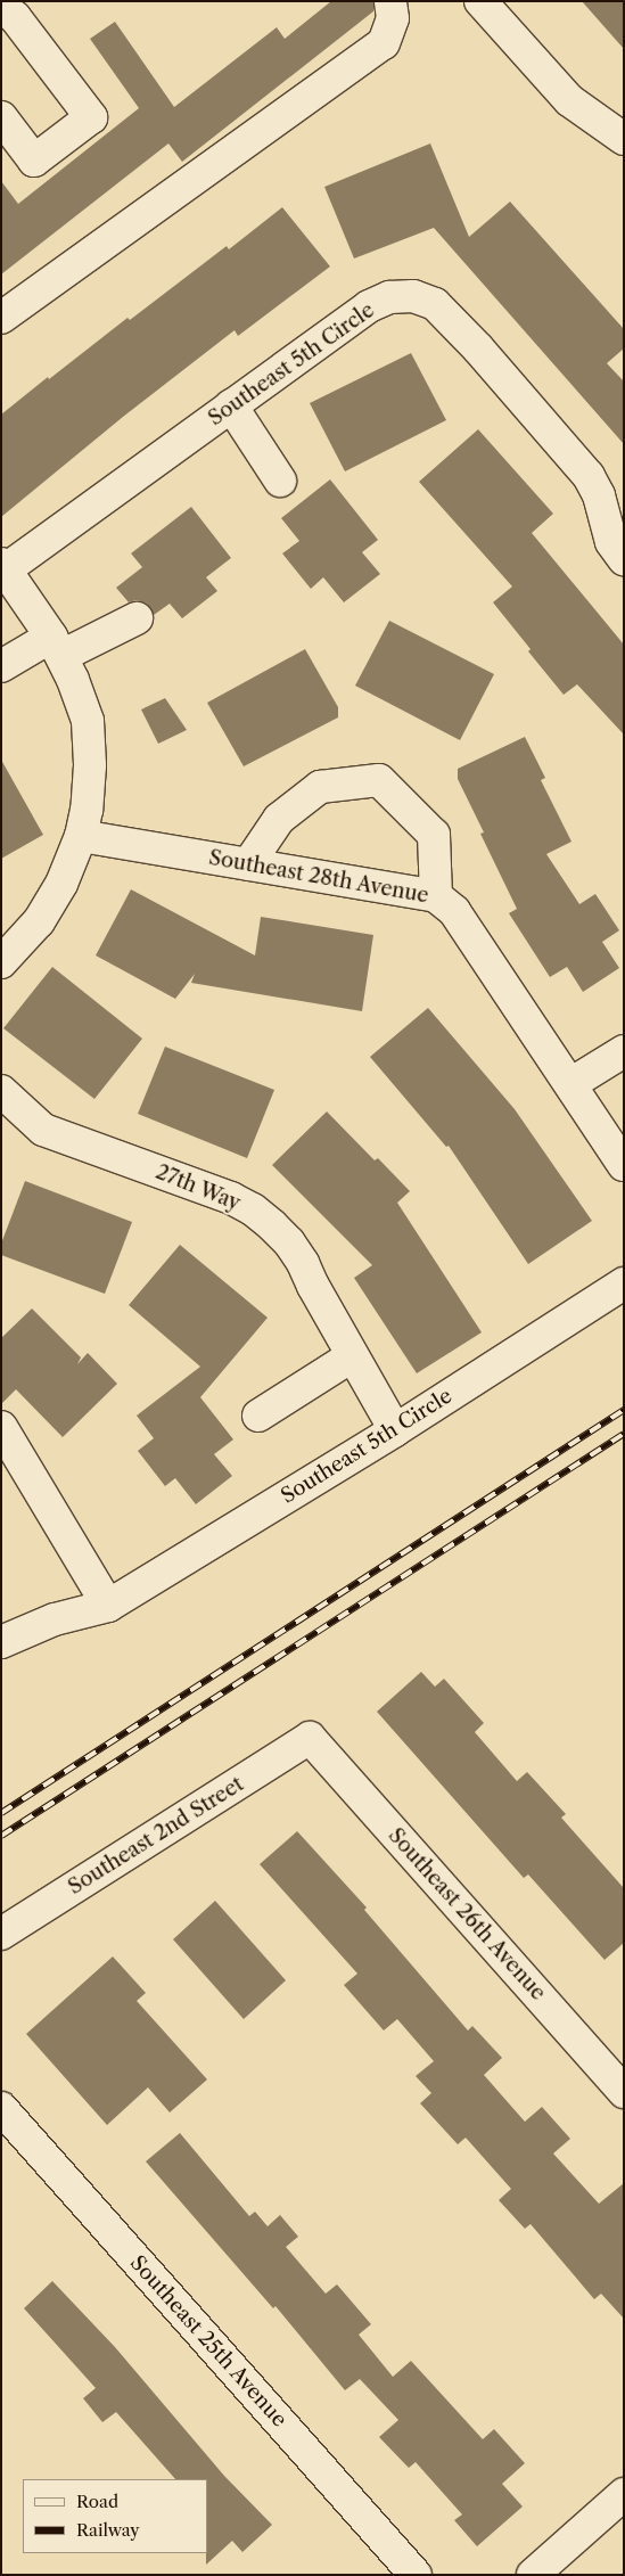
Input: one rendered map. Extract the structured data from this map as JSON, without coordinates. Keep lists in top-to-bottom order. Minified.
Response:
{"streets":{"street":["Southeast 5th Circle","Southeast 28th Avenue","27th Way","Southeast 2nd Street","Southeast 26th Avenue","Southeast 25th Avenue"]},"crossings":[["Southeast 5th Circle","27th Way"],["Southeast 2nd Street","Southeast 26th Avenue"]],"legend":["Road","Railway"]}
